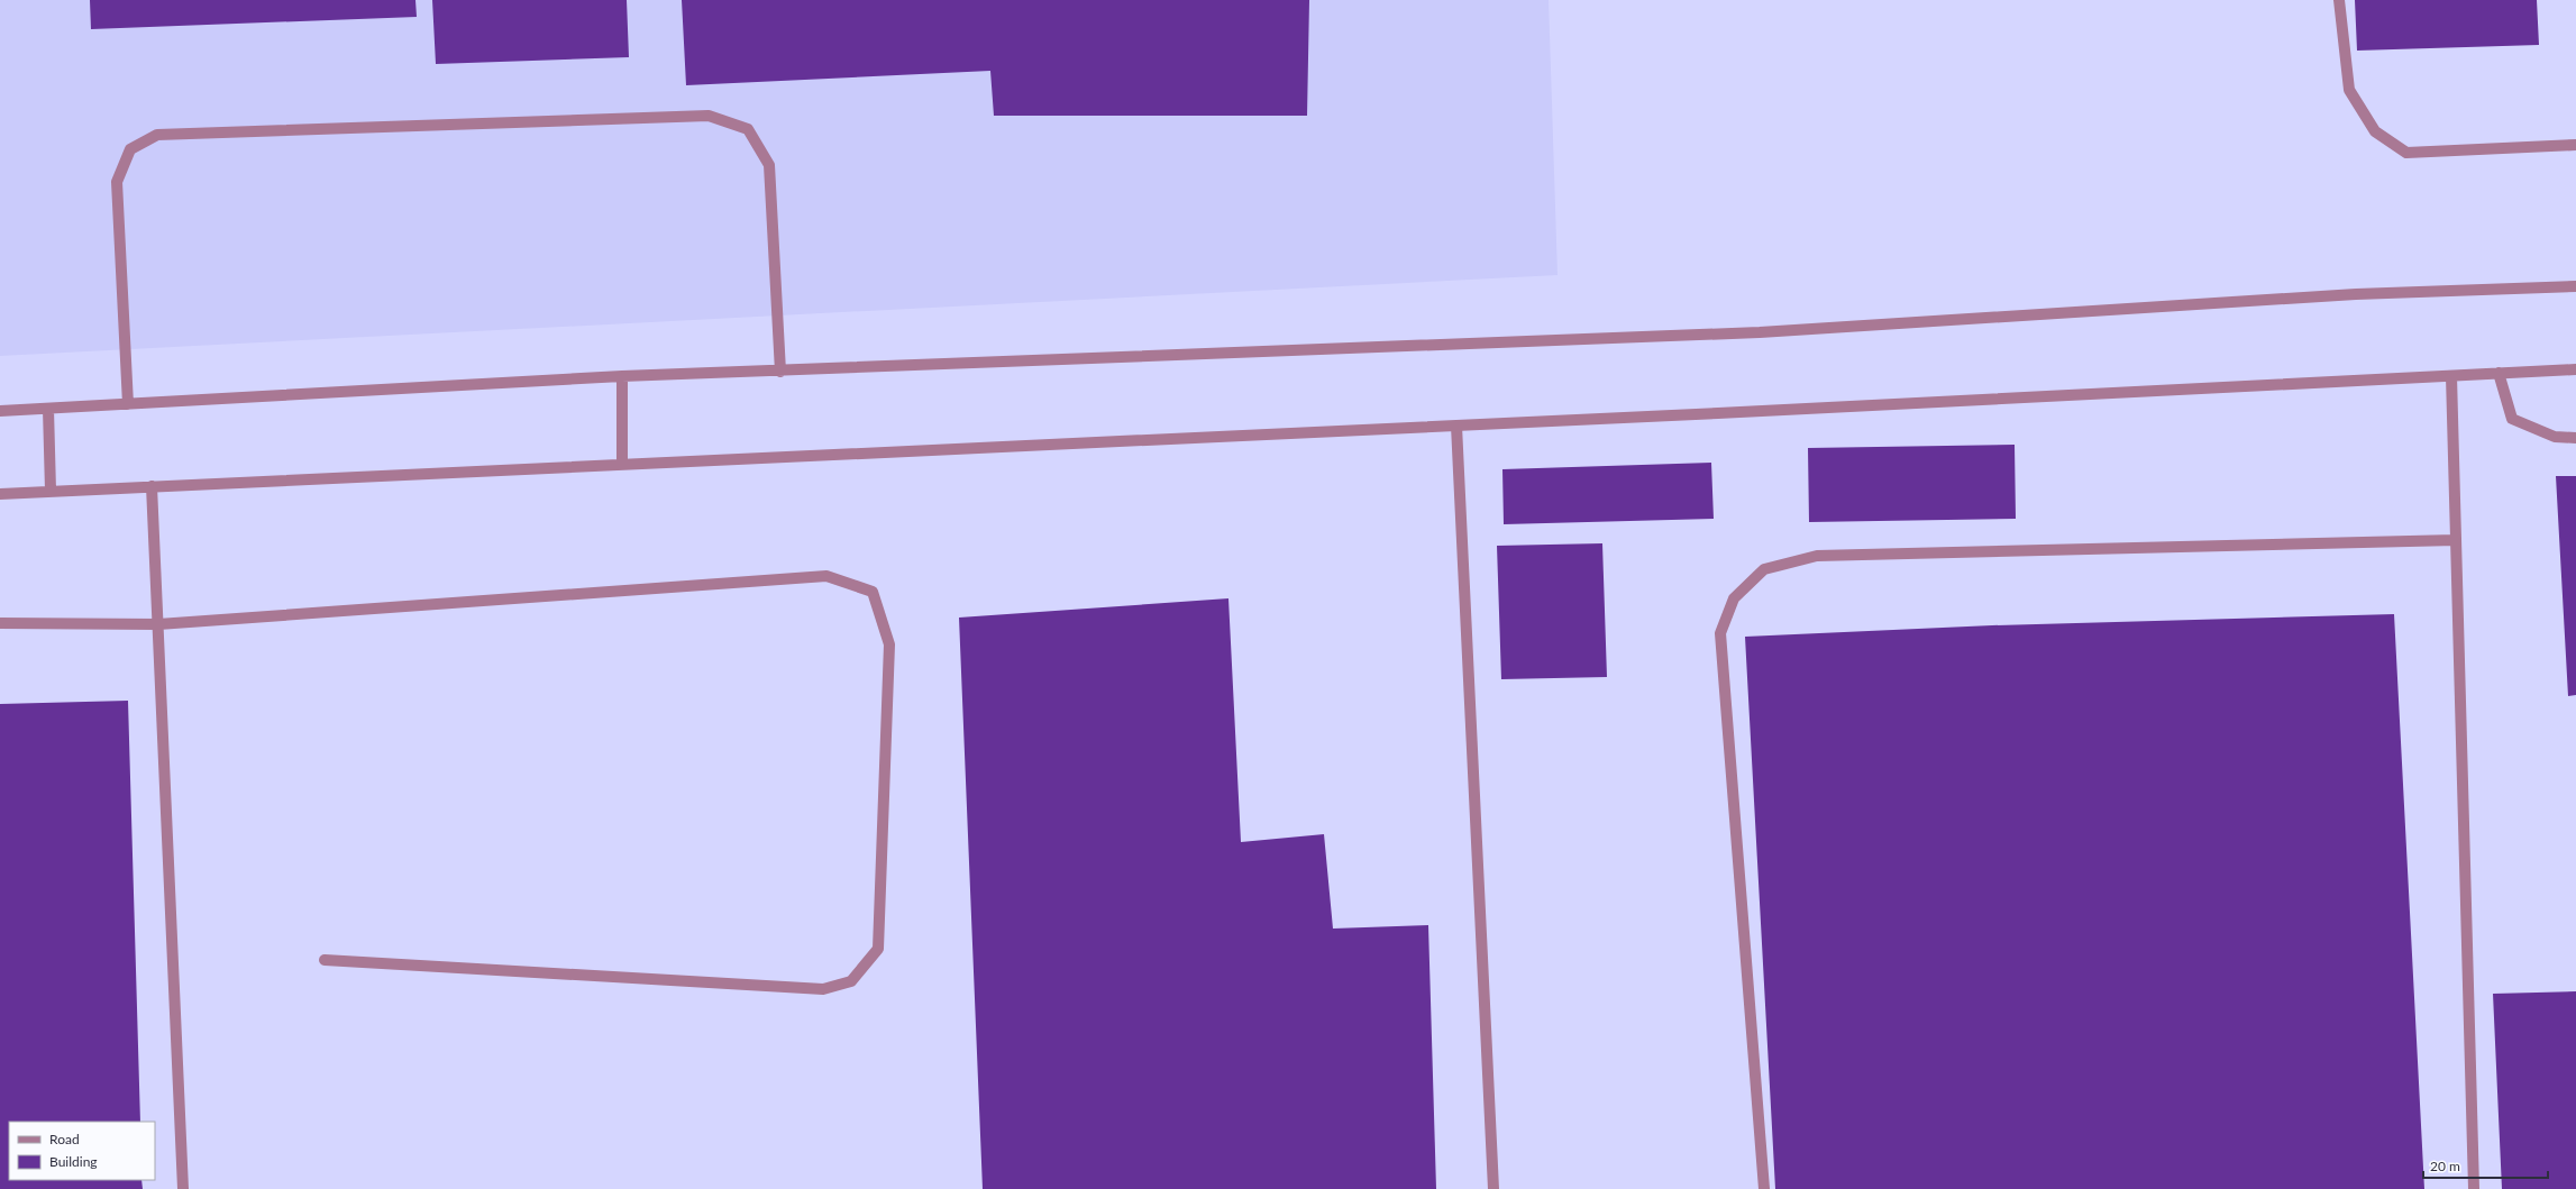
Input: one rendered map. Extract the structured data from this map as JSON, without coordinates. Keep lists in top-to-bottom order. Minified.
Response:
{"legend":["Road","Building"],"scale_bar":"20 m"}
